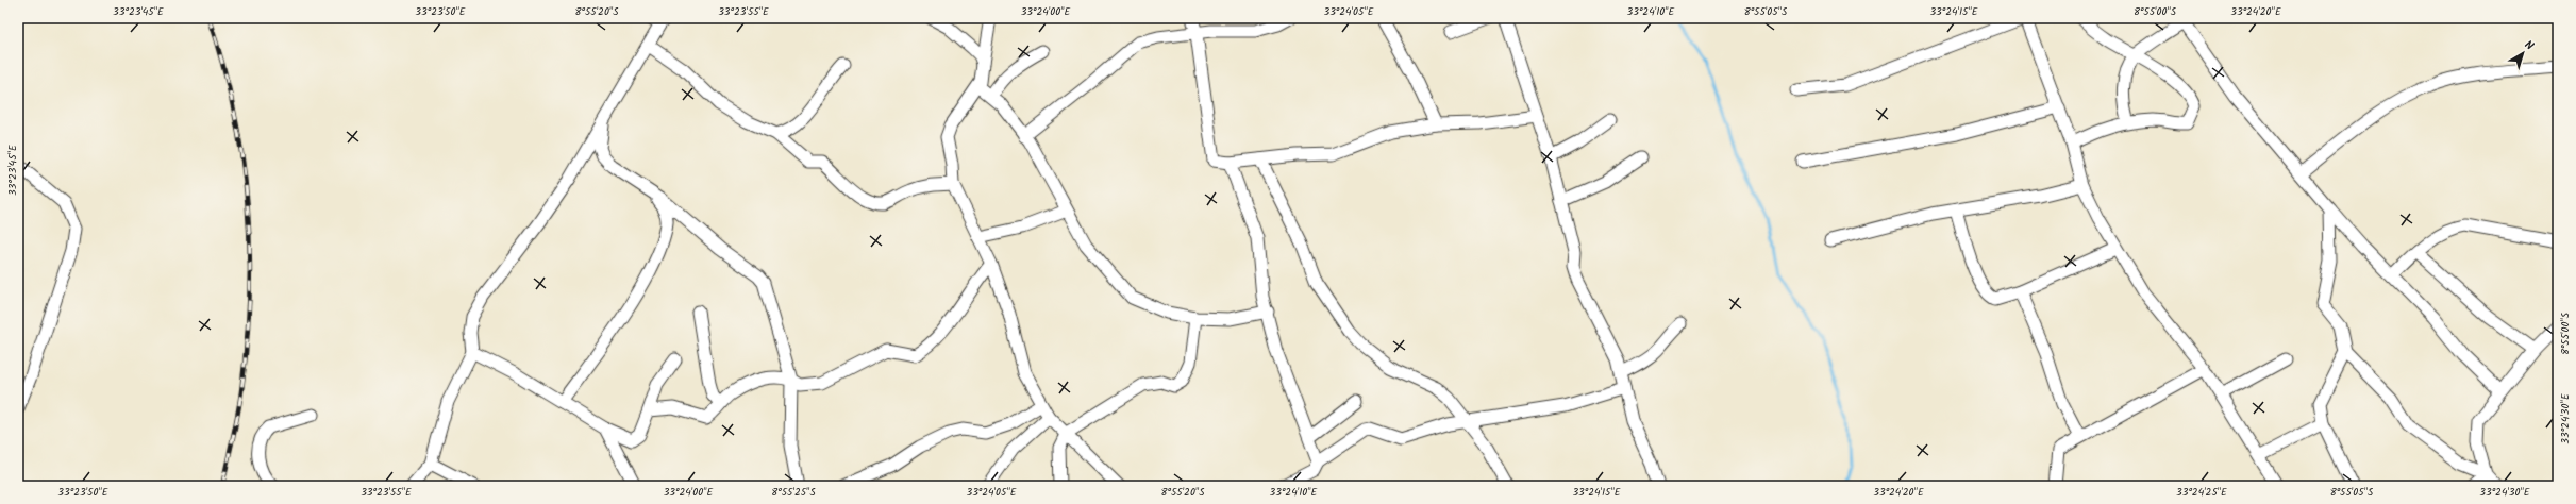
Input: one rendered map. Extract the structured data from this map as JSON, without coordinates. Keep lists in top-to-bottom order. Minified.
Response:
{"north":"top right","coordinates":["33°23'45\"E","33°23'50\"E","8°55'20\"S","33°23'55\"E","33°24'00\"E","33°24'05\"E","33°24'10\"E","8°55'05\"S","33°24'15\"E","8°55'00\"S","33°24'20\"E","33°24'30\"E","8°55'25\"S","33°24'25\"E"]}
